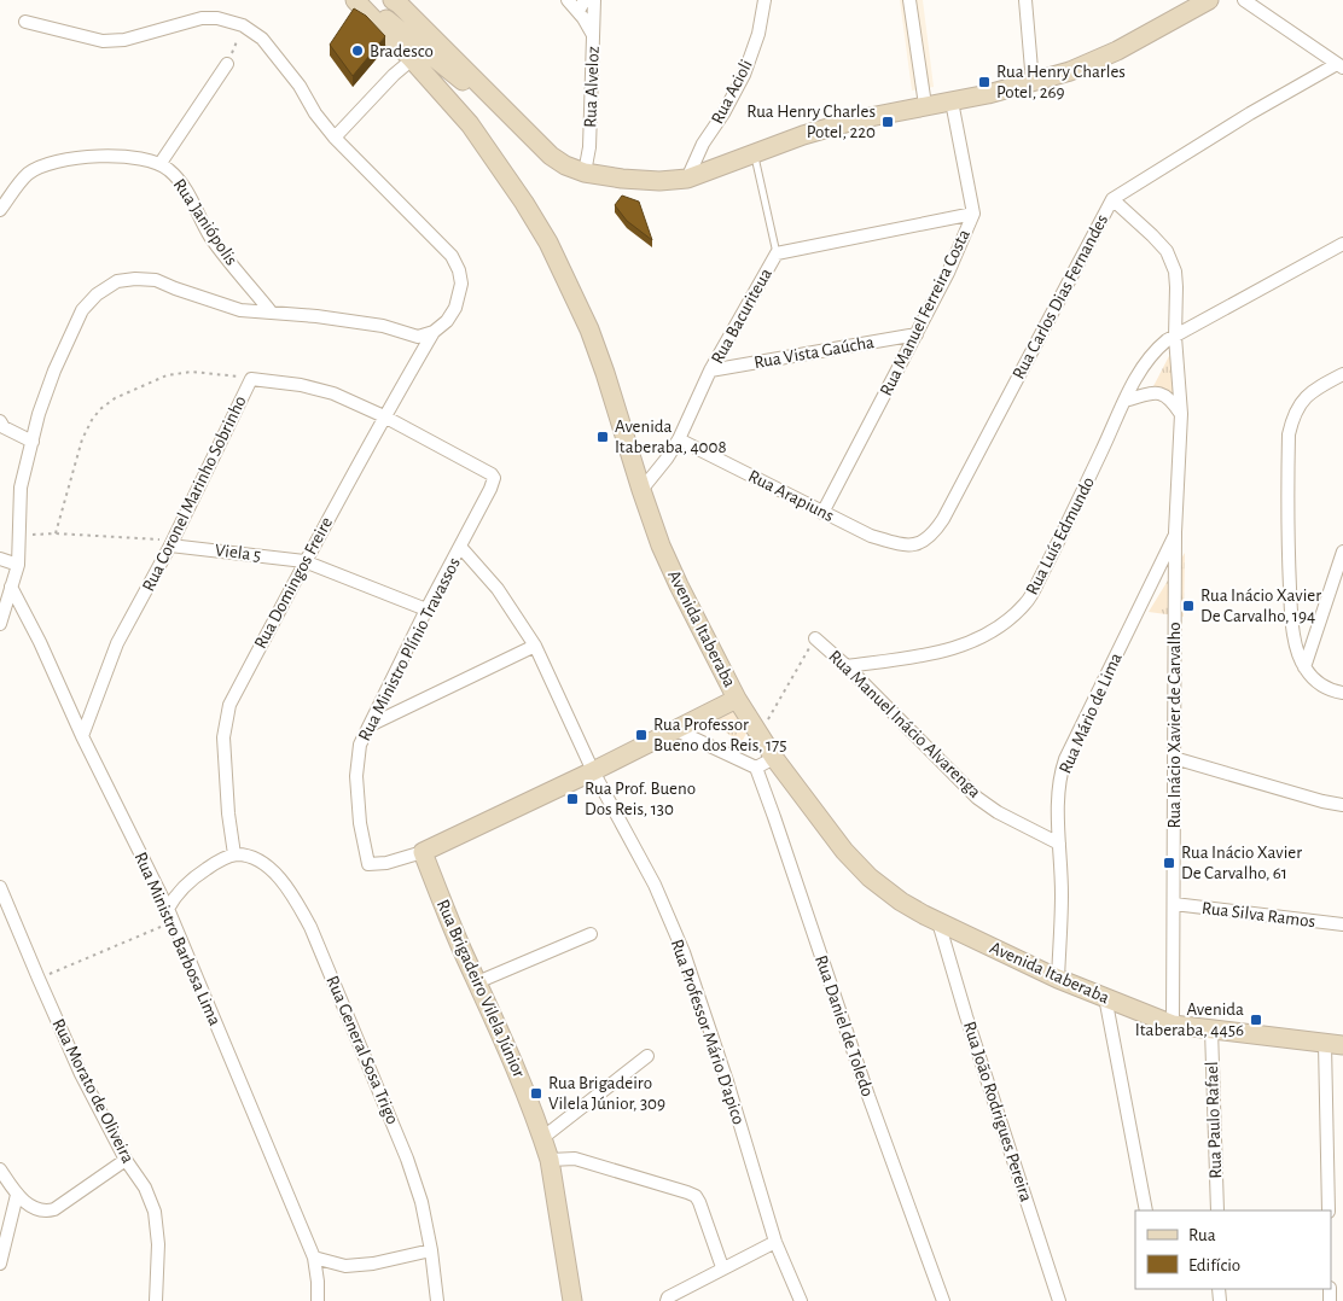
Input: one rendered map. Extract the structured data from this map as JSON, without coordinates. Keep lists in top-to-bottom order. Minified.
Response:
{"streets":{"main road":["Avenida Itaberaba","Rua Brigadeiro Vilela Júnior"],"street":["Rua Alveloz","Rua Acioli","Rua Janiópolis","Rua Carlos Dias Fernandes","Rua Manuel Ferreira Costa","Rua Bacuriteua","Rua Vista Gaúcha","Rua Coronel Marinho Sobrinho","Rua Arapiuns","Rua Luís Edmundo","Viela 5","Rua Domingos Freire","Rua Ministro Plínio Travassos","Rua Mário de Lima","Rua Manuel Inácio Alvarenga","Rua Inácio Xavier de Carvalho","Rua Silva Ramos","Rua Ministro Barbosa Lima","Rua Daniel de Toledo","Rua Professor Mário D'apico","Rua General Sosa Trigo","Rua Morato de Oliveira","Rua João Rodrigues Pereira","Rua Paulo Rafael"]},"crossings":[["Rua Carlos Dias Fernandes","Rua Arapiuns"],["Rua Carlos Dias Fernandes","Rua Inácio Xavier de Carvalho"],["Rua Manuel Ferreira Costa","Rua Bacuriteua"],["Rua Manuel Ferreira Costa","Rua Vista Gaúcha"],["Rua Manuel Ferreira Costa","Rua Arapiuns"],["Rua Bacuriteua","Rua Vista Gaúcha"],["Rua Bacuriteua","Rua Arapiuns"],["Rua Bacuriteua","Avenida Itaberaba"],["Rua Coronel Marinho Sobrinho","Viela 5"],["Rua Coronel Marinho Sobrinho","Rua Domingos Freire"],["Rua Coronel Marinho Sobrinho","Rua Ministro Plínio Travassos"],["Rua Coronel Marinho Sobrinho","Rua Ministro Barbosa Lima"],["Rua Luís Edmundo","Rua Manuel Inácio Alvarenga"],["Rua Luís Edmundo","Rua Inácio Xavier de Carvalho"],["Viela 5","Rua Domingos Freire"],["Viela 5","Rua Ministro Plínio Travassos"],["Rua Domingos Freire","Rua General Sosa Trigo"],["Avenida Itaberaba","Rua Mário de Lima"],["Avenida Itaberaba","Rua Inácio Xavier de Carvalho"],["Avenida Itaberaba","Rua João Rodrigues Pereira"],["Avenida Itaberaba","Rua Paulo Rafael"],["Rua Ministro Plínio Travassos","Rua Brigadeiro Vilela Júnior"],["Rua Ministro Plínio Travassos","Rua Professor Mário D'apico"],["Rua Mário de Lima","Rua Manuel Inácio Alvarenga"],["Rua Mário de Lima","Rua Inácio Xavier de Carvalho"],["Rua Inácio Xavier de Carvalho","Rua Silva Ramos"]],"places":{"other":["Bradesco"],"transit":["Rua Henry Charles Potel, 269","Rua Henry Charles Potel, 220","Avenida Itaberaba, 4008","Rua Inácio Xavier De Carvalho, 194","Rua Professor Bueno dos Reis, 175","Rua Prof. Bueno Dos Reis, 130","Rua Inácio Xavier De Carvalho, 61","Avenida Itaberaba, 4456","Rua Brigadeiro Vilela Júnior, 309"]},"legend":["Rua","Edifício"]}
